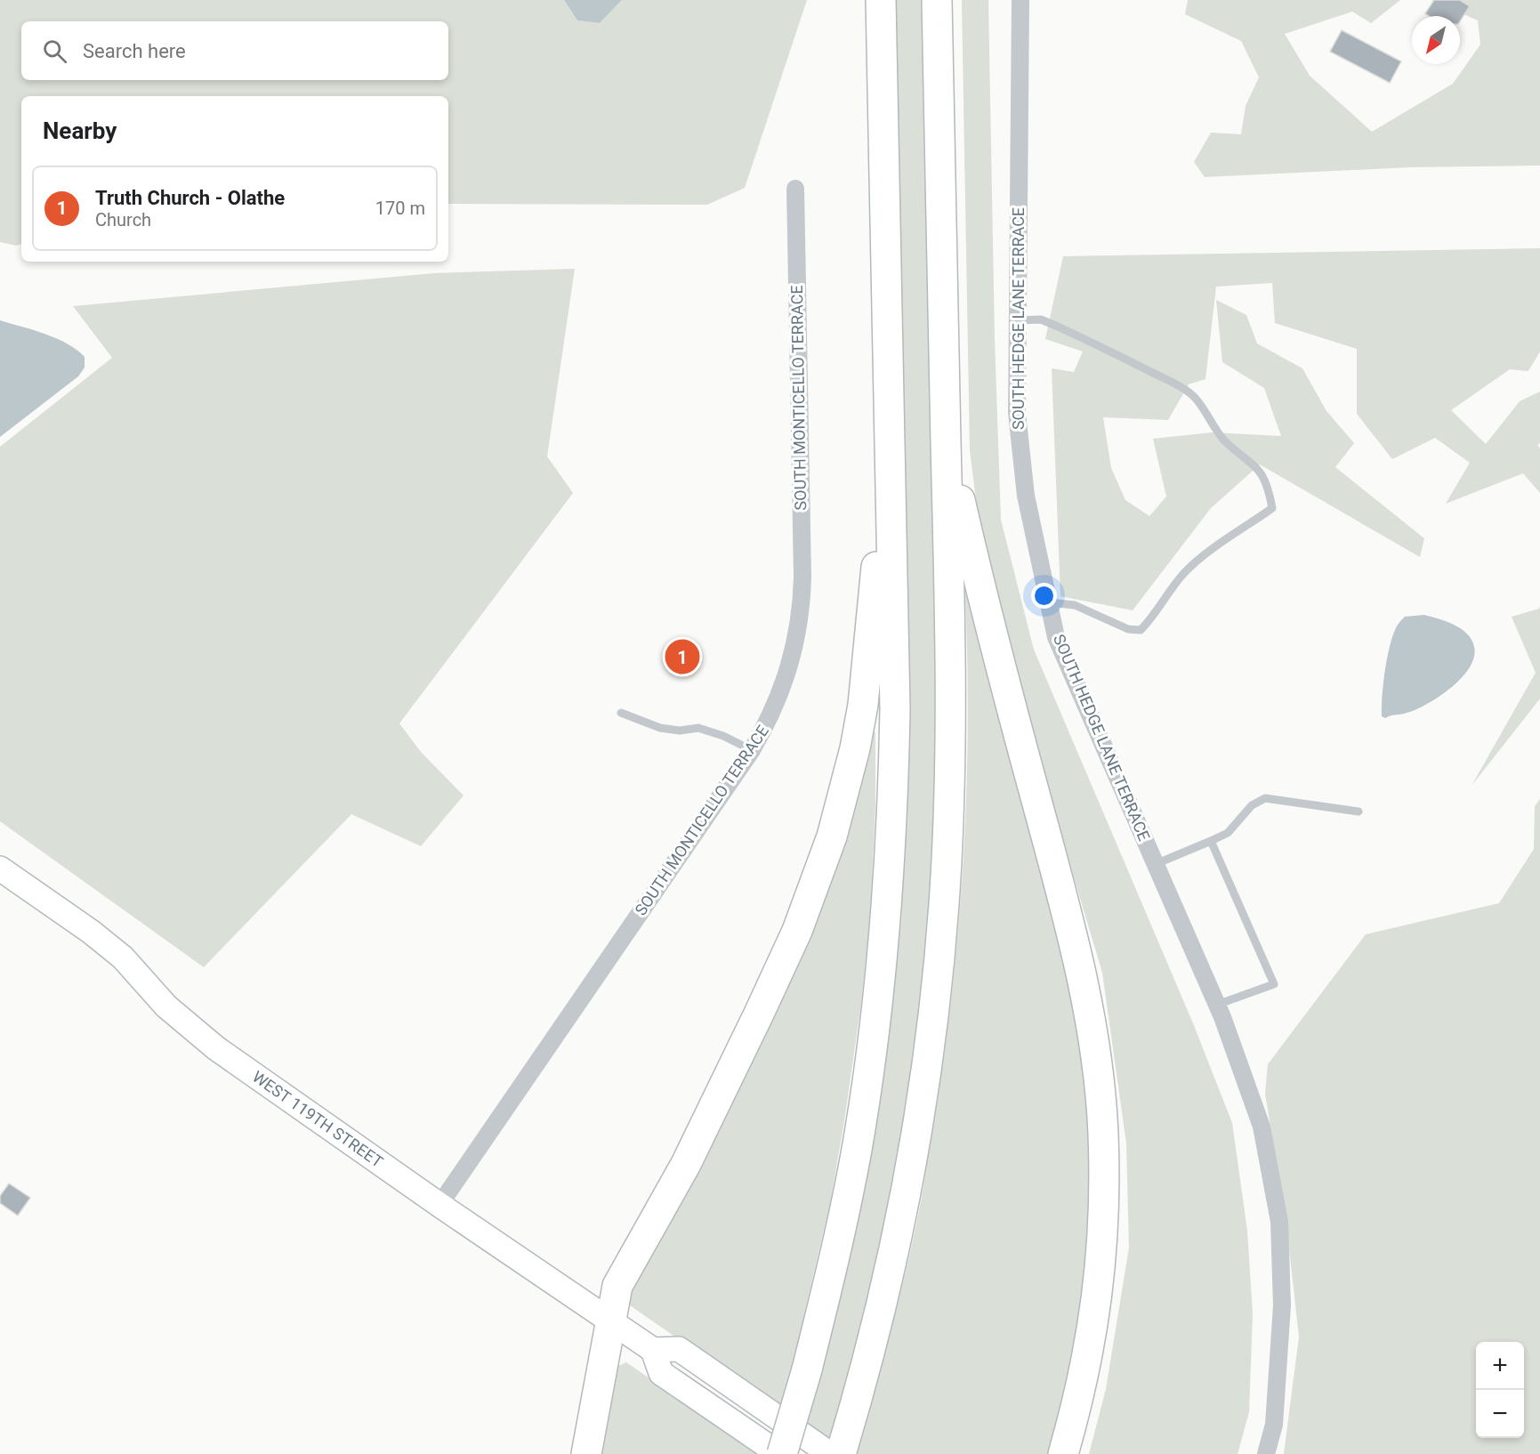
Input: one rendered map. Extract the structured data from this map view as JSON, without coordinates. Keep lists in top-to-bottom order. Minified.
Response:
{"streets":{"main road":["WEST 119TH STREET"],"street":["SOUTH HEDGE LANE TERRACE","SOUTH MONTICELLO TERRACE"]},"crossings":[["SOUTH MONTICELLO TERRACE","WEST 119TH STREET"]],"north":"bottom left","page":{"search":"Search here","heading":"Nearby","list":[{"mark":"1","name":"Truth Church - Olathe","note":"Church","value":"170 m"}],"pins":"1","map_buttons":["+","−"]}}
